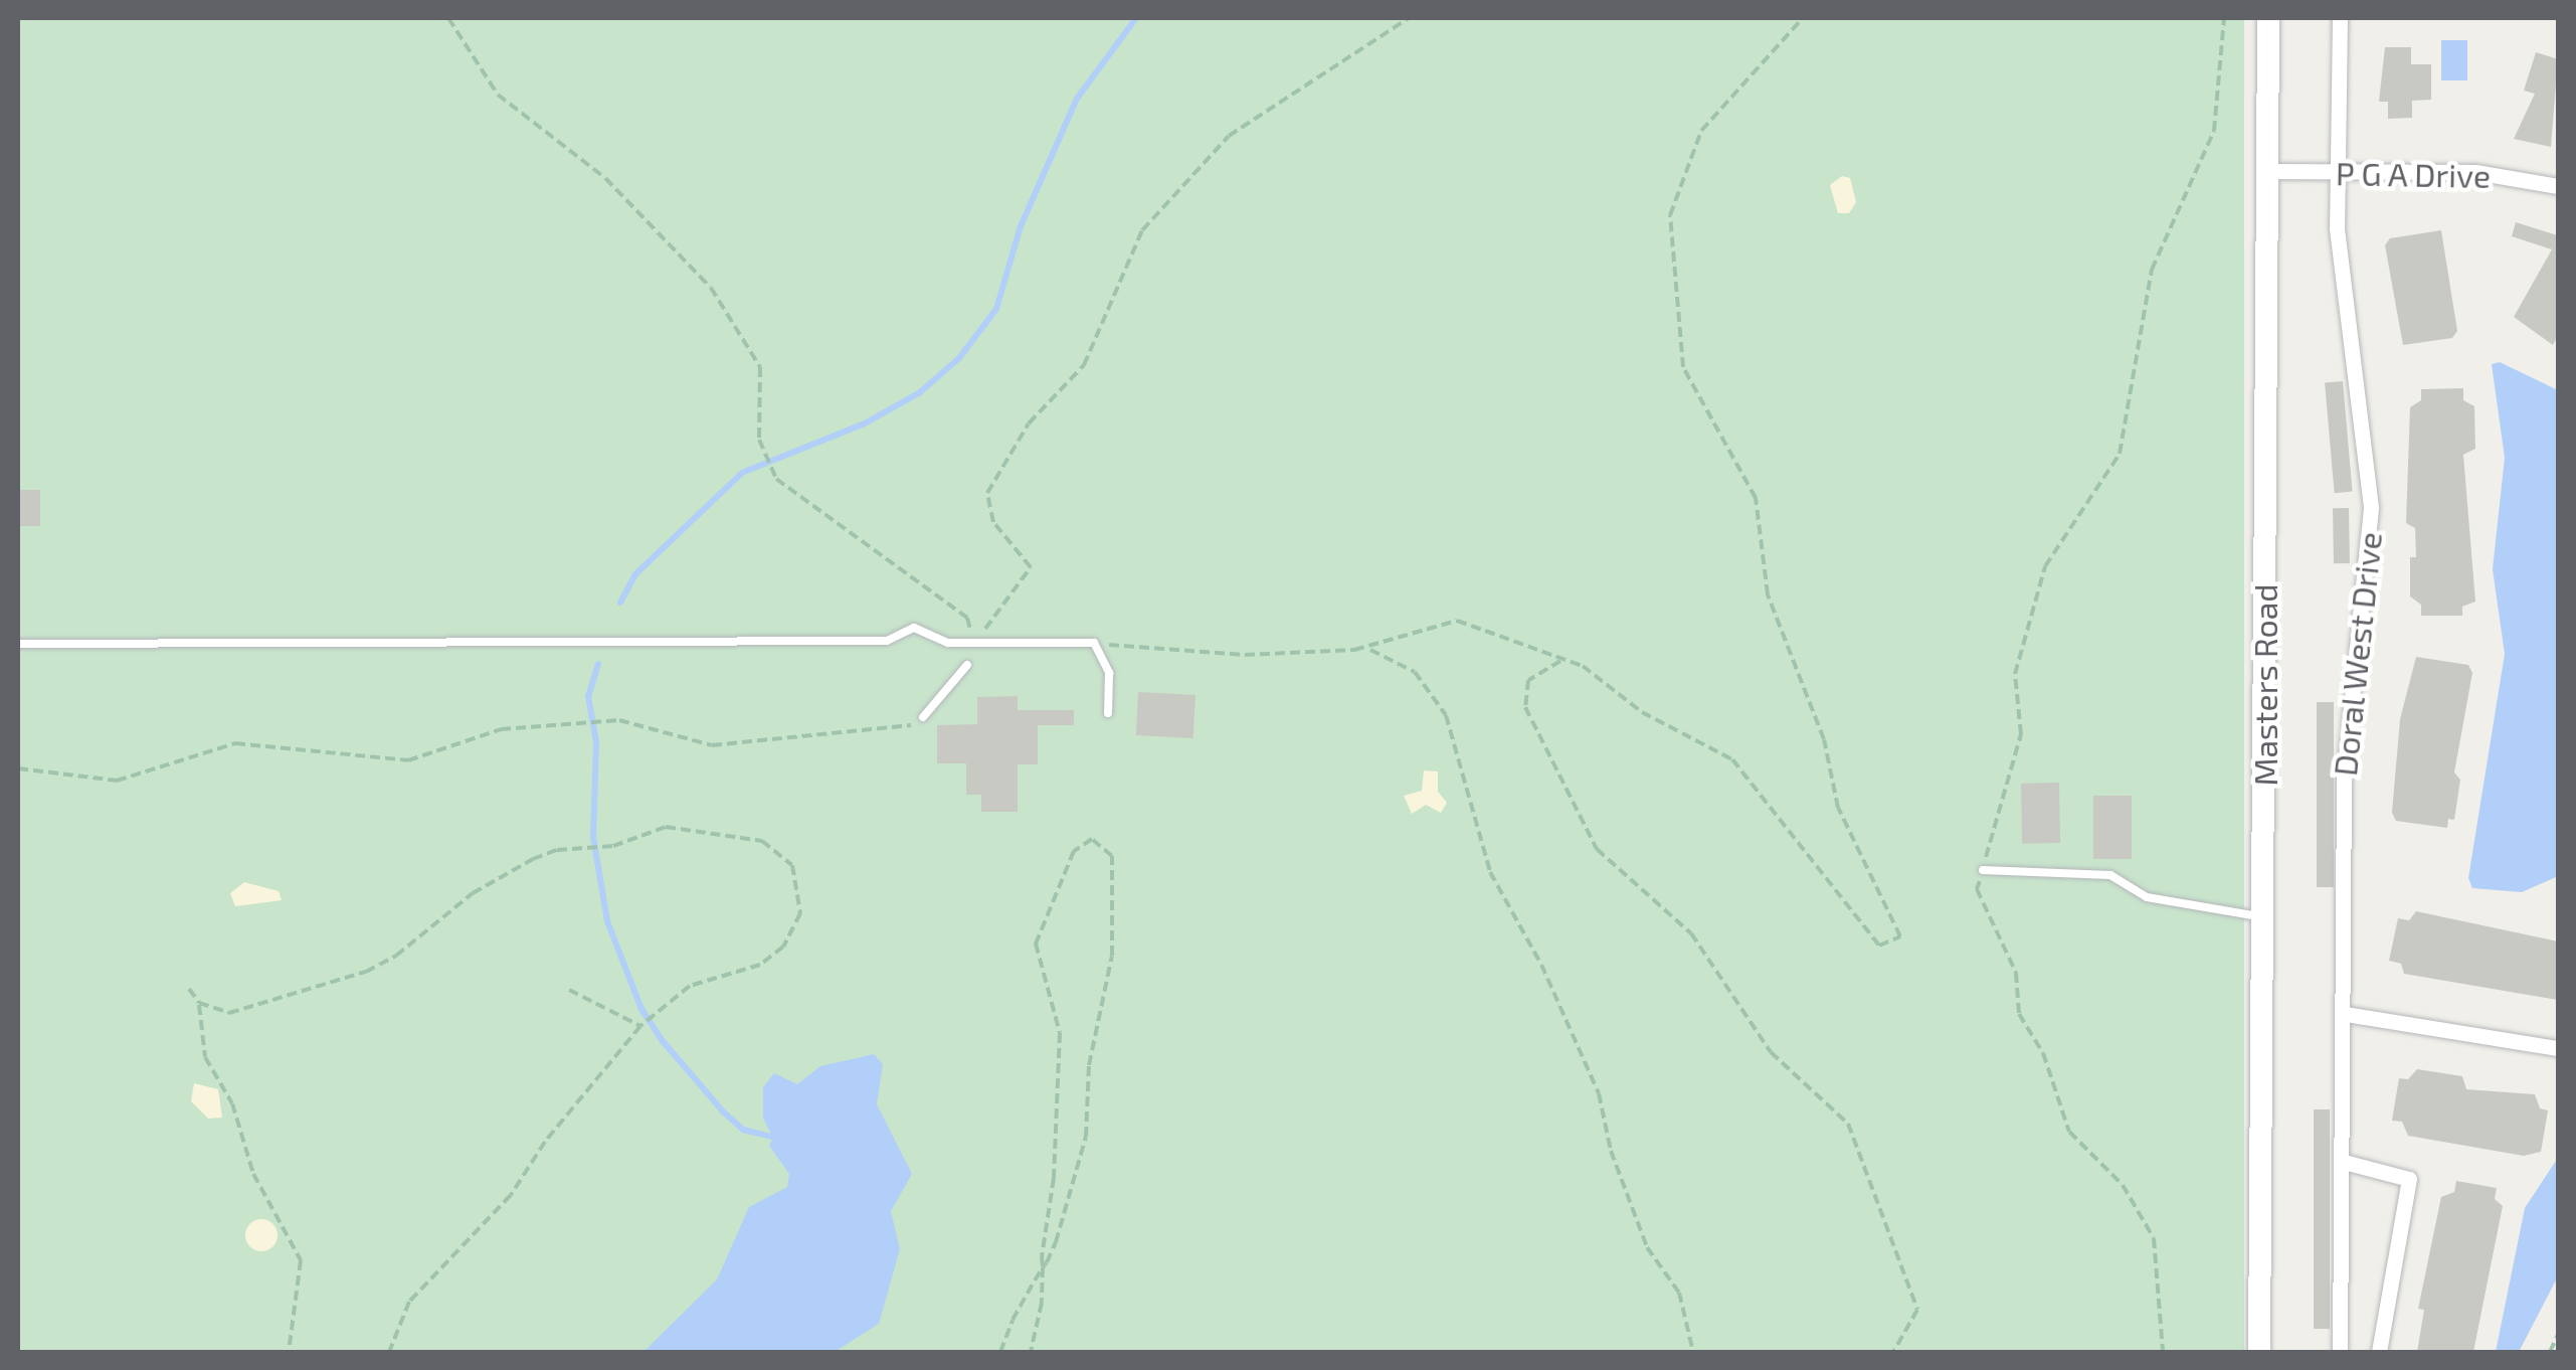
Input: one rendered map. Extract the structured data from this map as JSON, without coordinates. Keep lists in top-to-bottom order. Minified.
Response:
{"streets":{"street":["P G A Drive","Doral West Drive","Masters Road"]},"crossings":[["P G A Drive","Doral West Drive"],["P G A Drive","Masters Road"]]}
